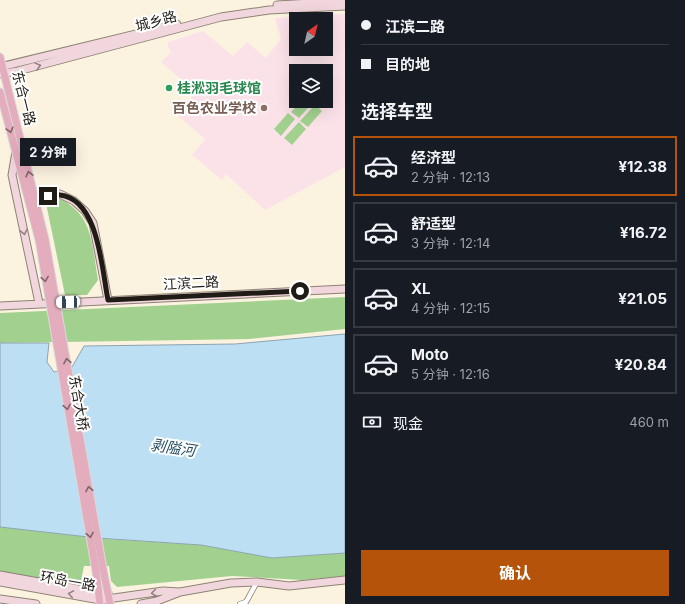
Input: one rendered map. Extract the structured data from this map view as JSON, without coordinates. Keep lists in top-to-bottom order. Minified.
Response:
{"streets":{"main road":["城乡路","东合一路","江滨二路","东合大桥","环岛一路"]},"crossings":[["城乡路","东合一路"],["东合一路","东合大桥"]],"water":["剥隘河"],"places":["桂淞羽毛球馆","百色农业学校"],"north":"top right","page":{"banner":["江滨二路","目的地"],"heading":"选择车型","list":[{"name":"经济型","note":"2 分钟 · 12:13","value":"¥12.38"},{"name":"舒适型","note":"3 分钟 · 12:14","value":"¥16.72"},{"name":"XL","note":"4 分钟 · 12:15","value":"¥21.05"},{"name":"Moto","note":"5 分钟 · 12:16","value":"¥20.84"}],"bubble":"2 分钟","pay":["现金","460 m"],"buttons":"确认"}}
